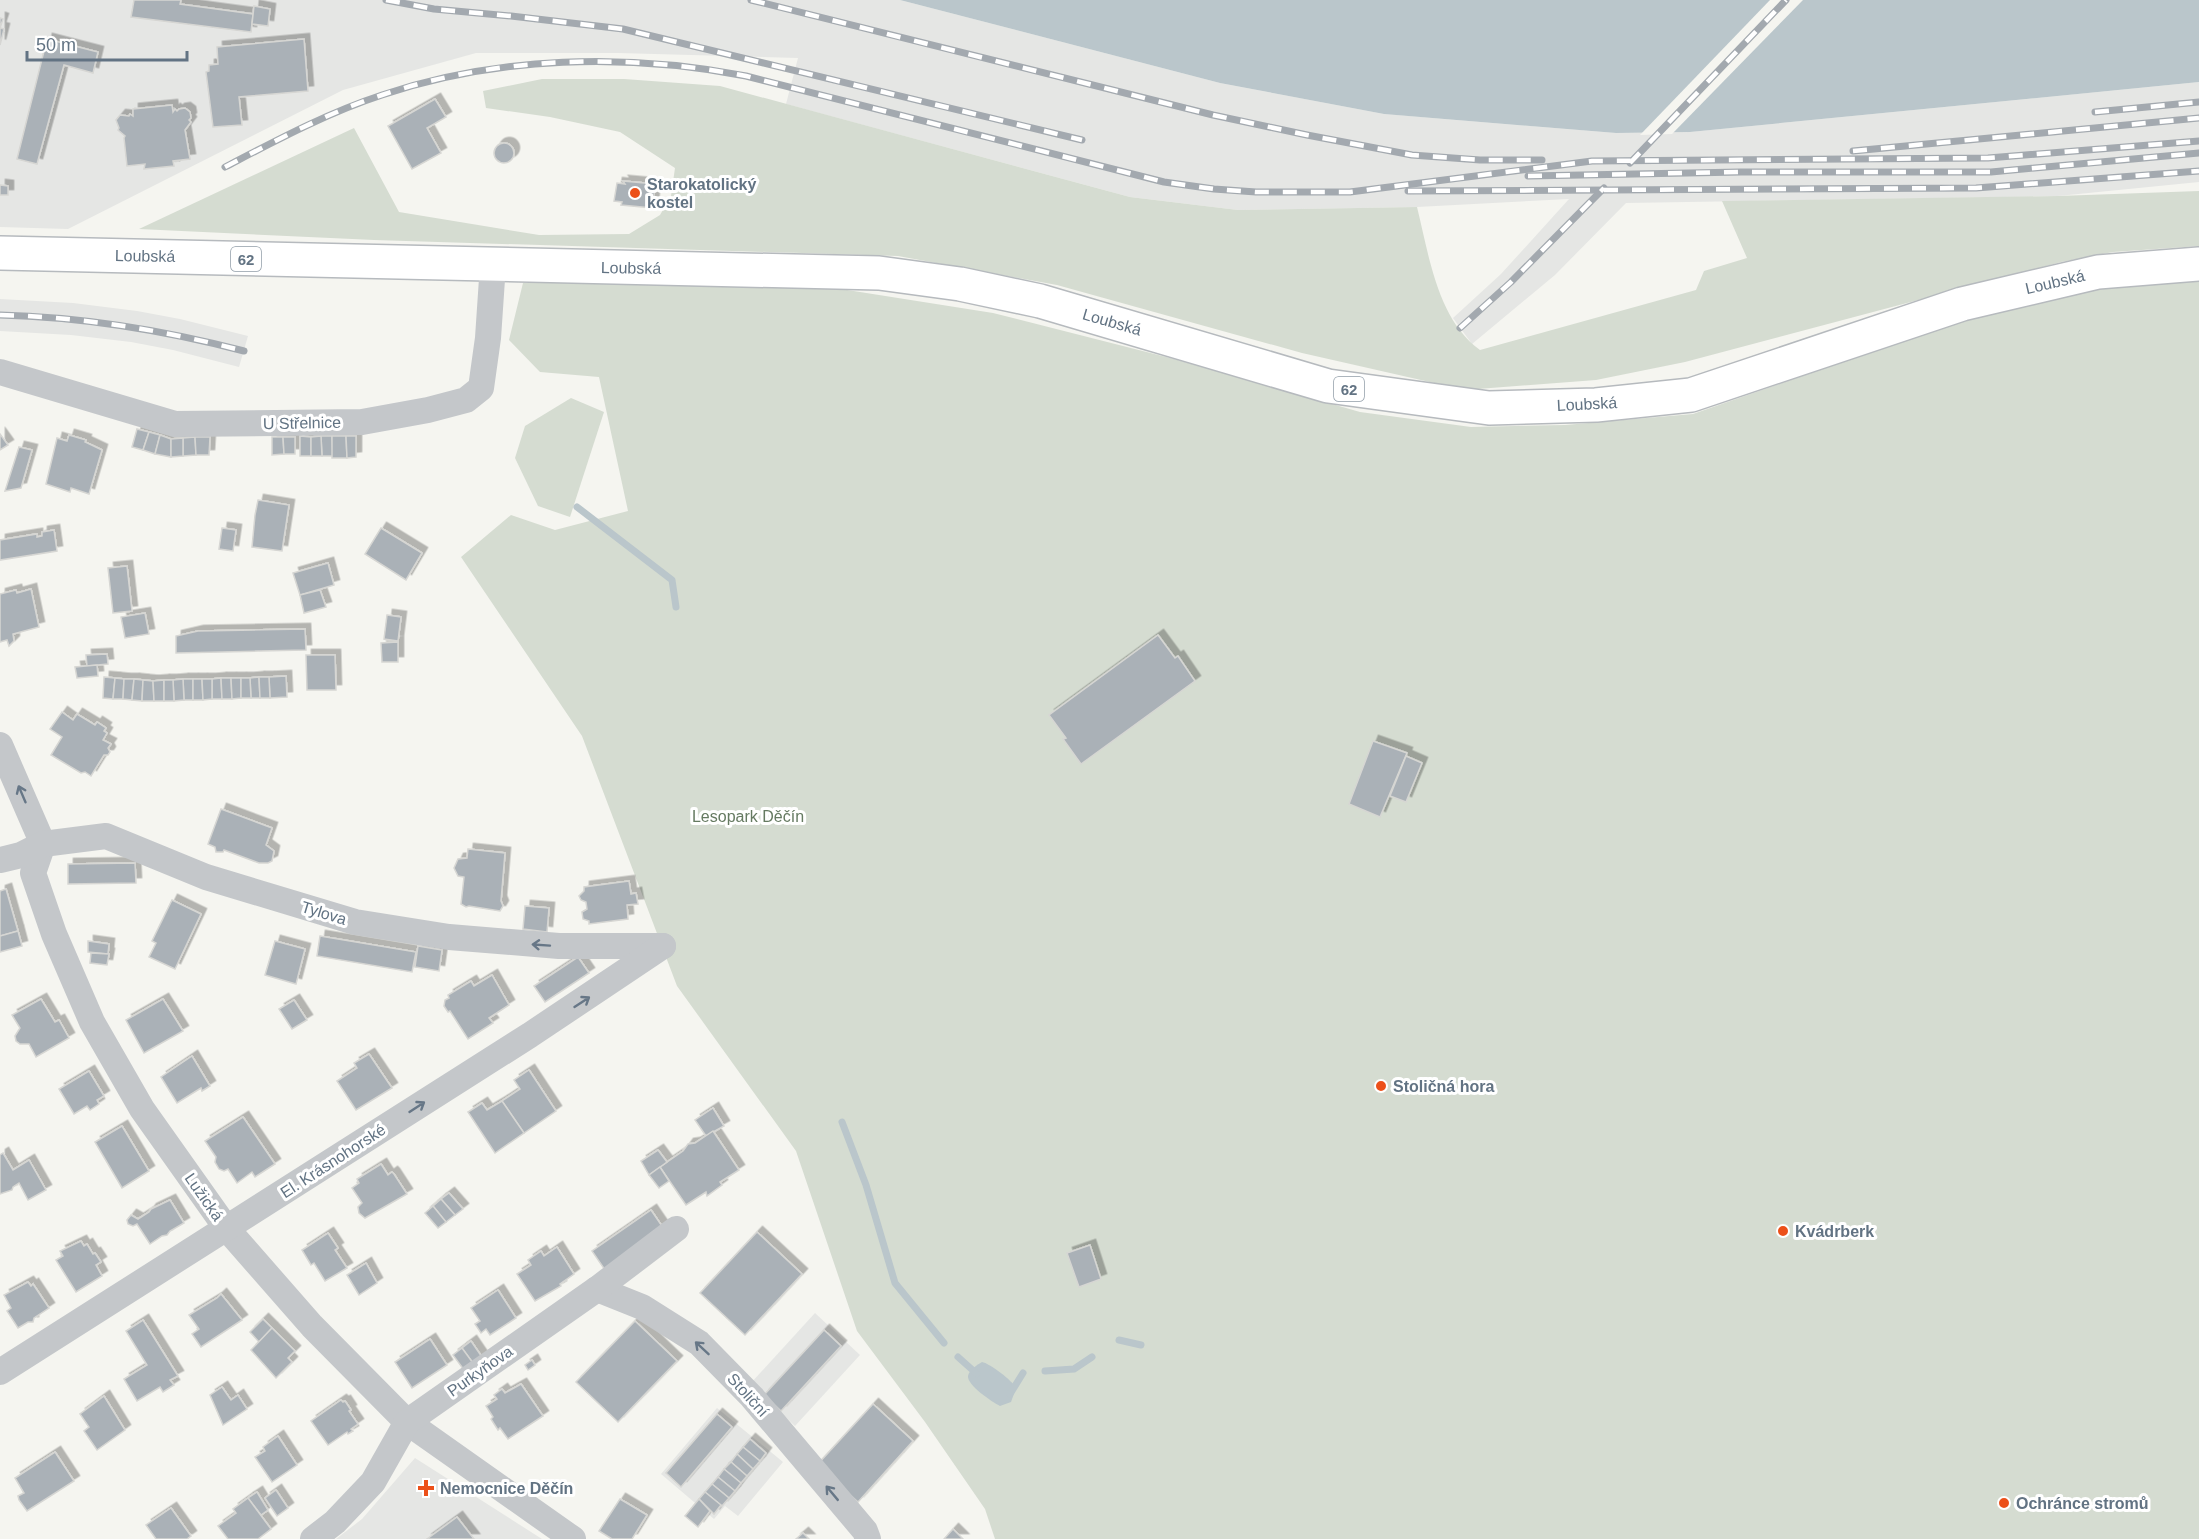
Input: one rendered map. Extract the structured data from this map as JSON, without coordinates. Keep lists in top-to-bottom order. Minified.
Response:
{"streets":{"main road":["Loubská","62"],"street":["U Střelnice","Tylova","El. Krásnohorské","Lužická","Purkyňova","Stoliční"]},"crossings":[["Loubská","U Střelnice"],["Tylova","El. Krásnohorské"],["Tylova","Lužická"],["El. Krásnohorské","Lužická"],["Lužická","Purkyňova"],["Purkyňova","Stoliční"]],"one_way":["Tylova","El. Krásnohorské","Stoliční"],"parks":["Lesopark Děčín"],"places":{"other":["Starokatolický kostel","Stoličná hora","Kvádrberk","Ochránce stromů"],"health":["Nemocnice Děčín"]},"scale_bar":"50 m"}
